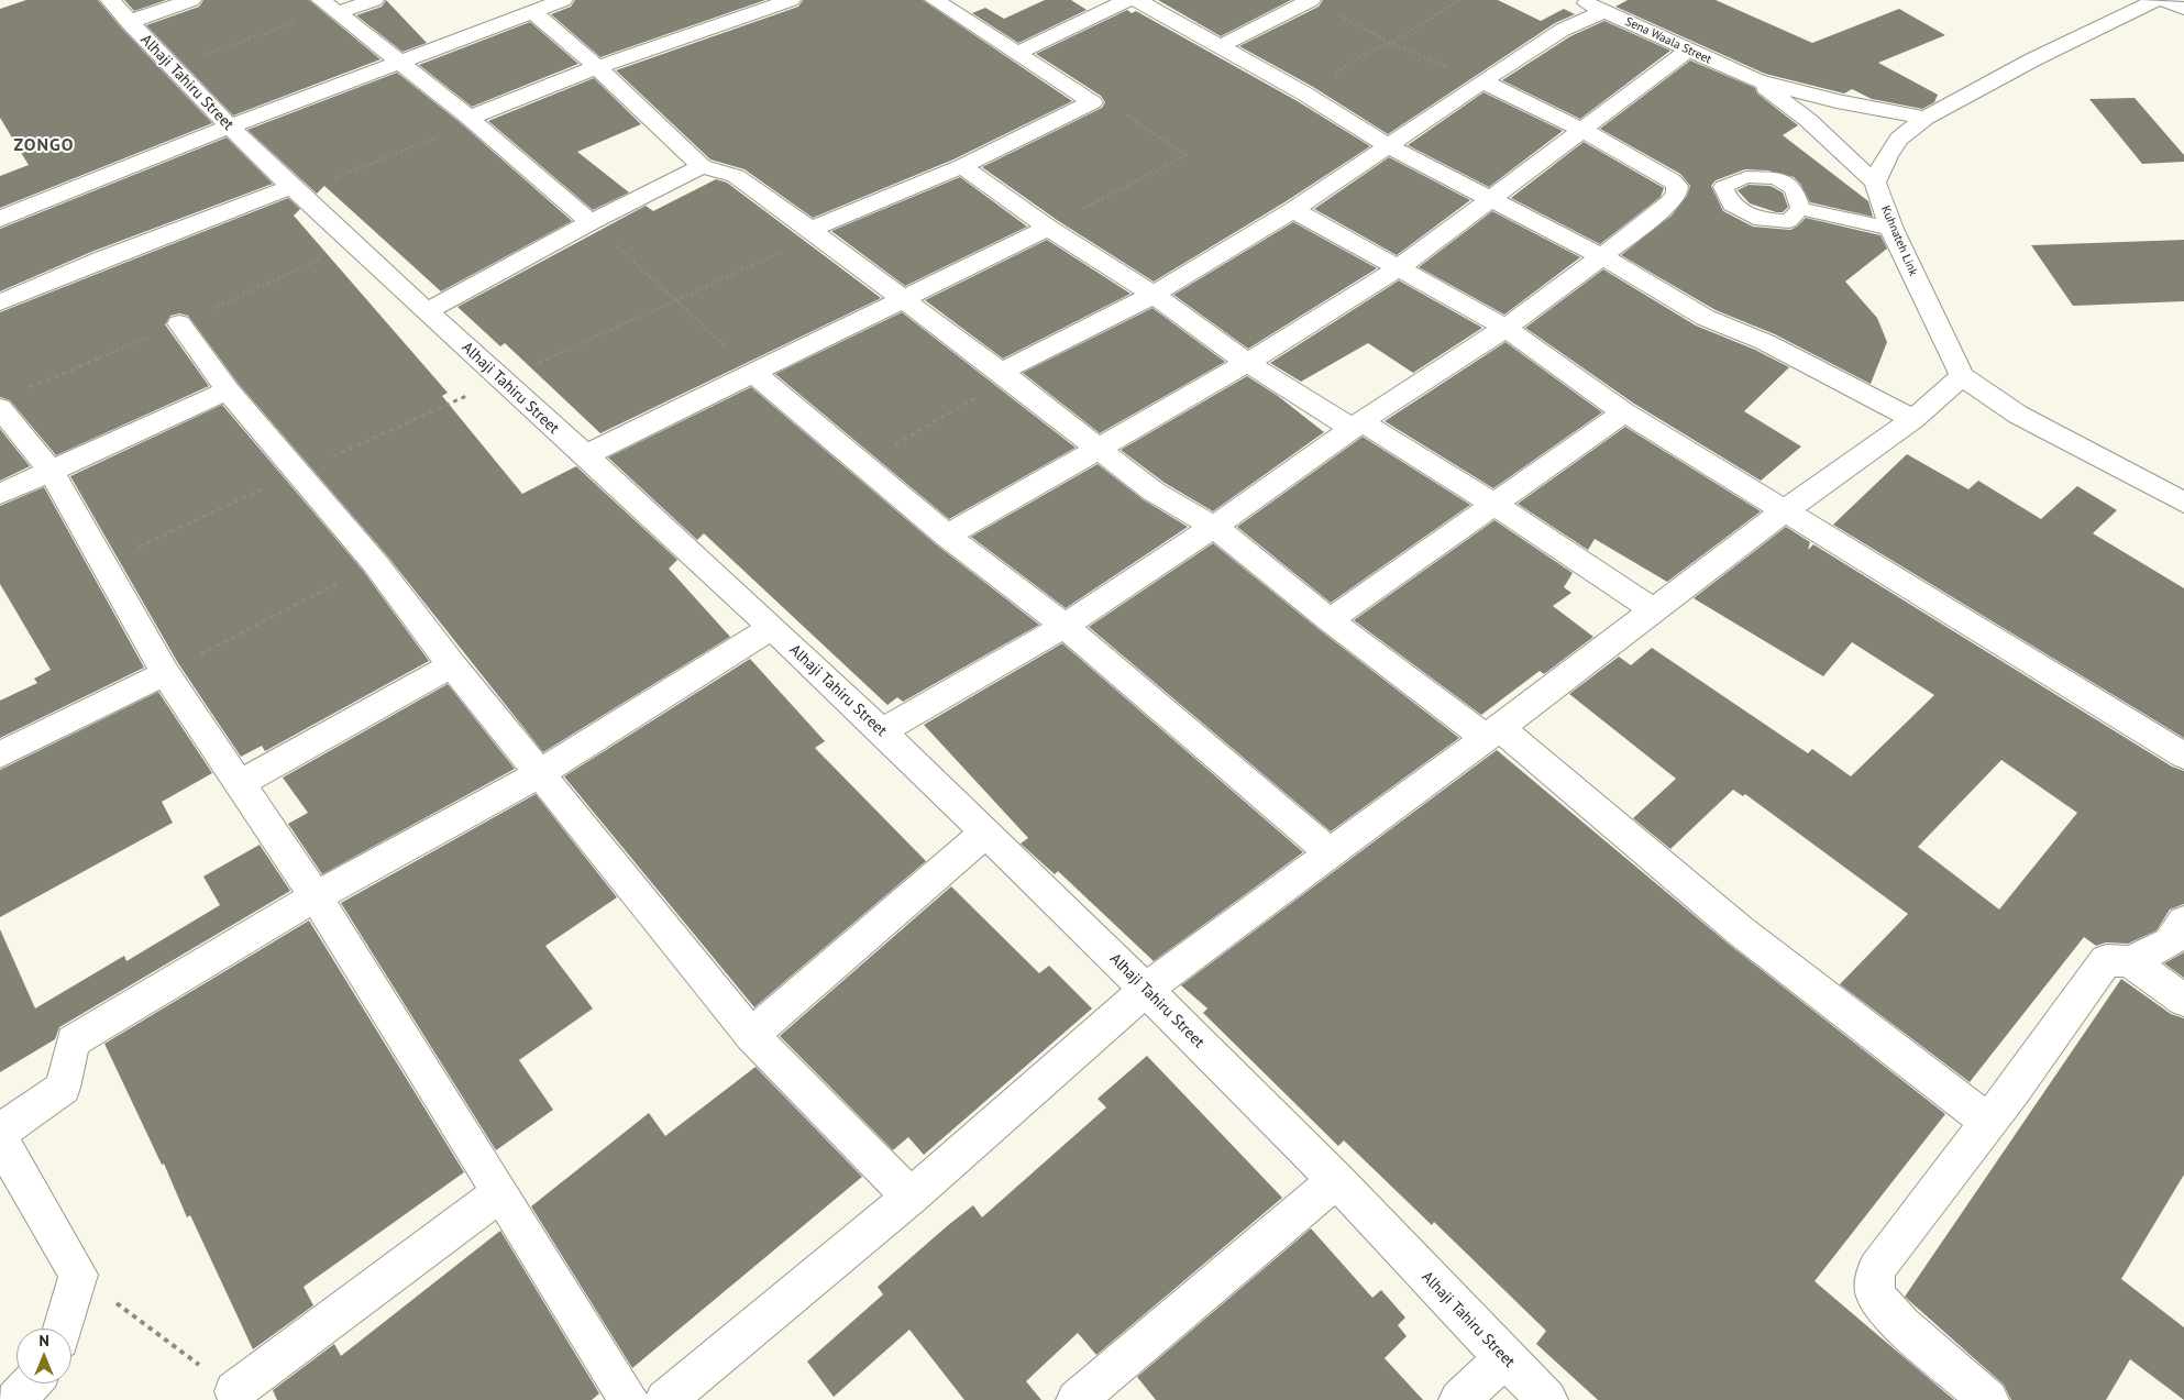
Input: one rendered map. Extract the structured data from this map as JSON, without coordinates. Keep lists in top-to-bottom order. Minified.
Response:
{"streets":{"street":["Sena Waala Street","Alhaji Tahiru Street","Kuhnateh Link"]},"districts":["ZONGO"],"north":"top"}
